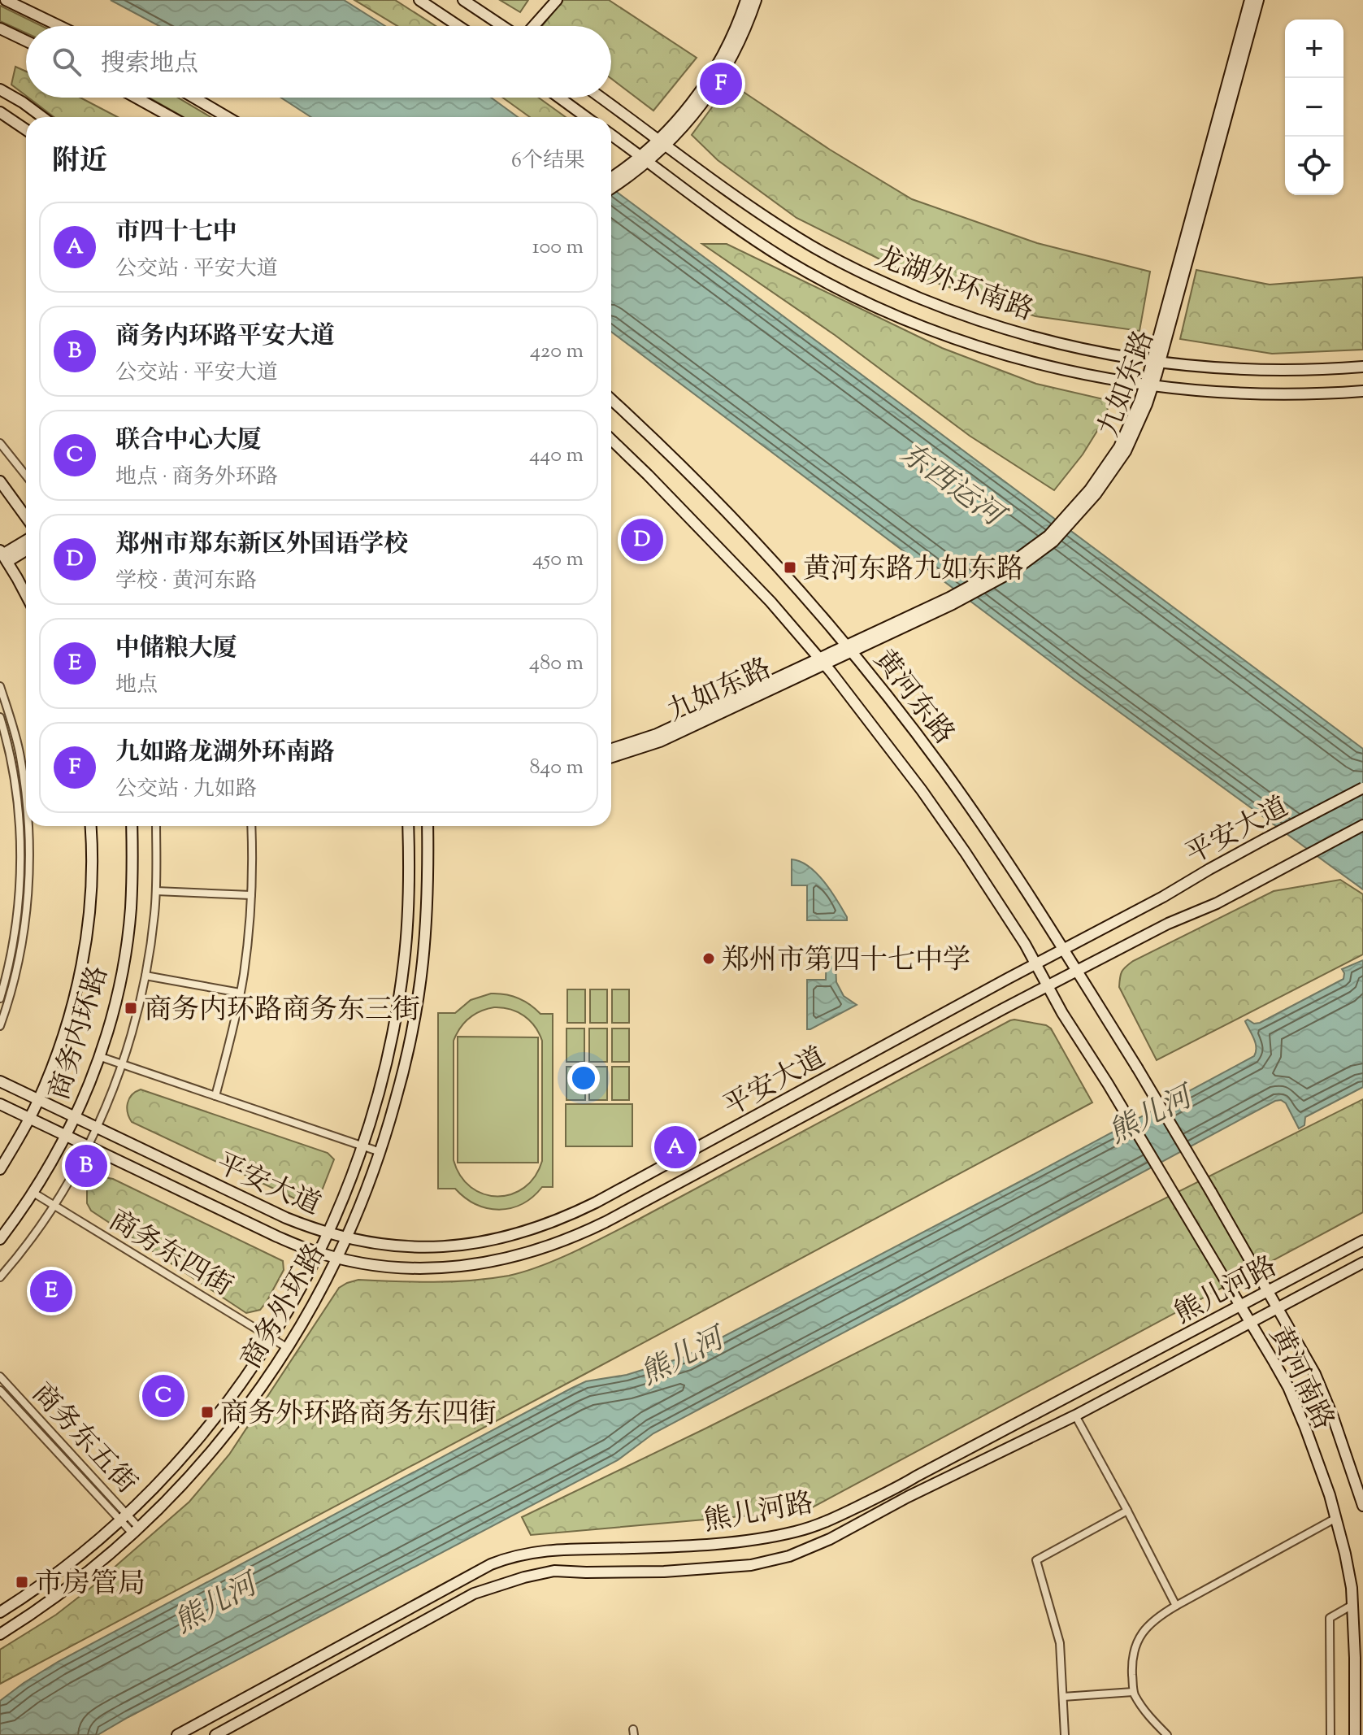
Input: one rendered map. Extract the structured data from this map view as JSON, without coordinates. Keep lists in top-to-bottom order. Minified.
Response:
{"streets":{"main road":["龙湖外环南路","九如东路","黄河东路","平安大道","商务内环路","熊儿河路","商务外环路","黄河南路"],"street":["商务东四街","商务东五街"]},"crossings":[["龙湖外环南路","九如东路"],["九如东路","黄河东路"],["黄河东路","平安大道"],["黄河东路","黄河南路"],["平安大道","商务内环路"],["平安大道","商务外环路"],["商务内环路","商务东四街"],["商务东四街","商务外环路"],["熊儿河路","黄河南路"],["商务外环路","商务东五街"]],"water":["东西运河","熊儿河"],"places":{"transit":["黄河东路九如东路","商务内环路商务东三街","商务外环路商务东四街","市房管局"],"other":["郑州市第四十七中学"]},"page":{"map_buttons":["+","−"],"search":"搜索地点","pins":["F","D","A","B","E","C"],"heading":["附近","6个结果"],"list":[{"mark":"A","name":"市四十七中","note":"公交站 · 平安大道","value":"100 m"},{"mark":"B","name":"商务内环路平安大道","note":"公交站 · 平安大道","value":"420 m"},{"mark":"C","name":"联合中心大厦","note":"地点 · 商务外环路","value":"440 m"},{"mark":"D","name":"郑州市郑东新区外国语学校","note":"学校 · 黄河东路","value":"450 m"},{"mark":"E","name":"中储粮大厦","note":"地点","value":"480 m"},{"mark":"F","name":"九如路龙湖外环南路","note":"公交站 · 九如路","value":"840 m"}]}}
